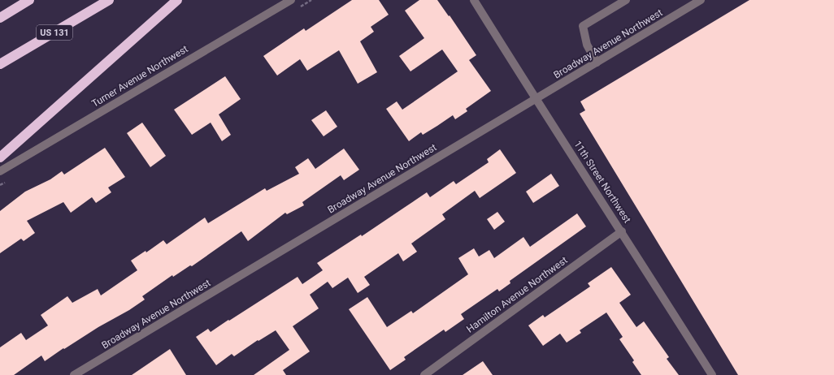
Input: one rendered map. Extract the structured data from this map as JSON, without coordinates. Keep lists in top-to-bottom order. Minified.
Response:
{"streets":{"highway":["US 131"],"street":["Broadway Avenue Northwest","Turner Avenue Northwest","11th Street Northwest","Hamilton Avenue Northwest"]},"crossings":[["Broadway Avenue Northwest","11th Street Northwest"],["11th Street Northwest","Hamilton Avenue Northwest"]]}
